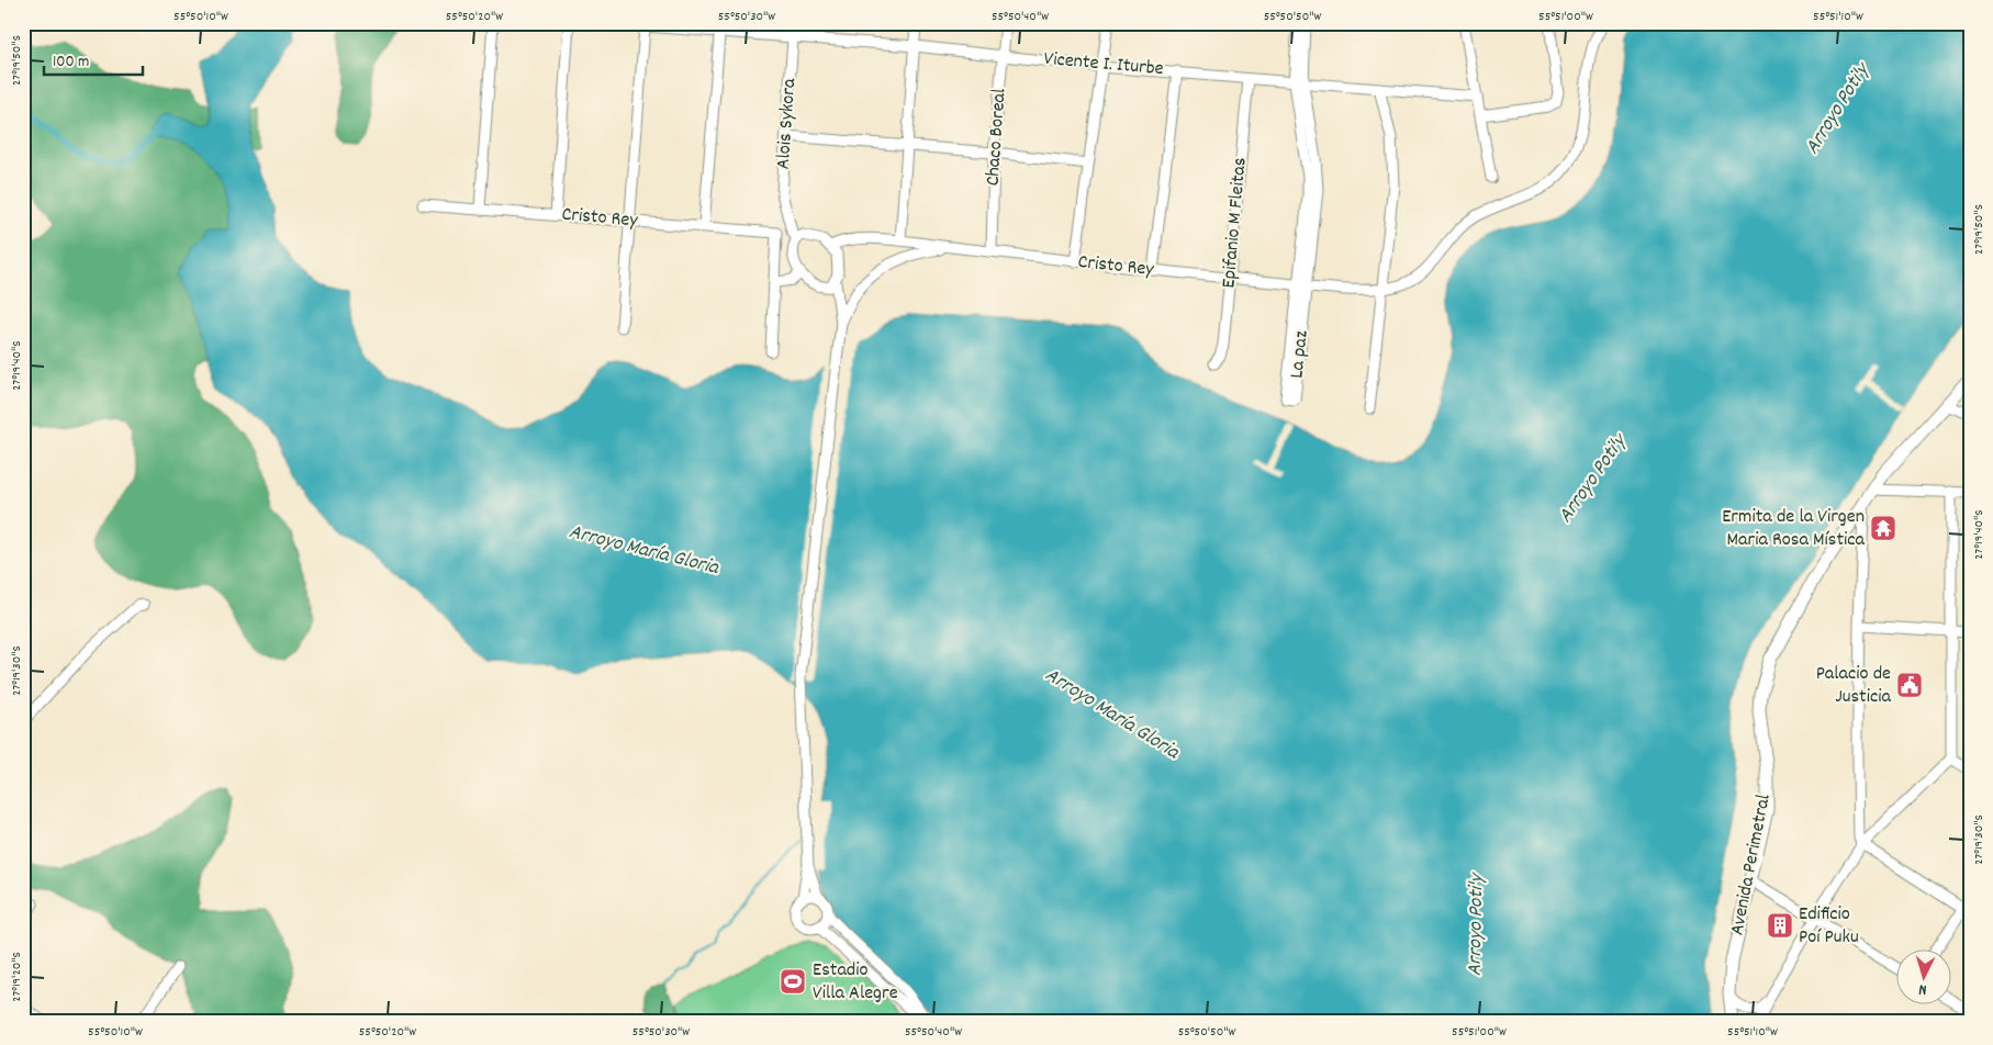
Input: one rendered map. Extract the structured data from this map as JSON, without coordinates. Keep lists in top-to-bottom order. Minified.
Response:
{"streets":{"main road":["Avenida Perimetral"],"street":["Vicente I. Iturbe","Alois Sykora","Chaco Boreal","Cristo Rey","Epifanio M Fleitas","La paz"]},"crossings":[["Vicente I. Iturbe","Alois Sykora"],["Vicente I. Iturbe","Chaco Boreal"],["Vicente I. Iturbe","Epifanio M Fleitas"],["Vicente I. Iturbe","La paz"],["Alois Sykora","Cristo Rey"],["Chaco Boreal","Cristo Rey"],["Cristo Rey","Epifanio M Fleitas"],["Cristo Rey","La paz"]],"water":["Arroyo Poti'y","Arroyo María Gloria"],"places":{"temple":["Ermita de la Virgen Maria Rosa Mística"],"public building":["Palacio de Justicia"],"building":["Edificio Poí Puku"],"sports":["Estadio Villa Alegre"]},"scale_bar":"100 m","north":"bottom","coordinates":["55°50'10\"W","55°50'20\"W","55°50'30\"W","55°50'40\"W","55°50'50\"W","55°51'00\"W","55°51'10\"W","27°19'50\"S","27°19'40\"S","27°19'30\"S","27°19'20\"S"]}
